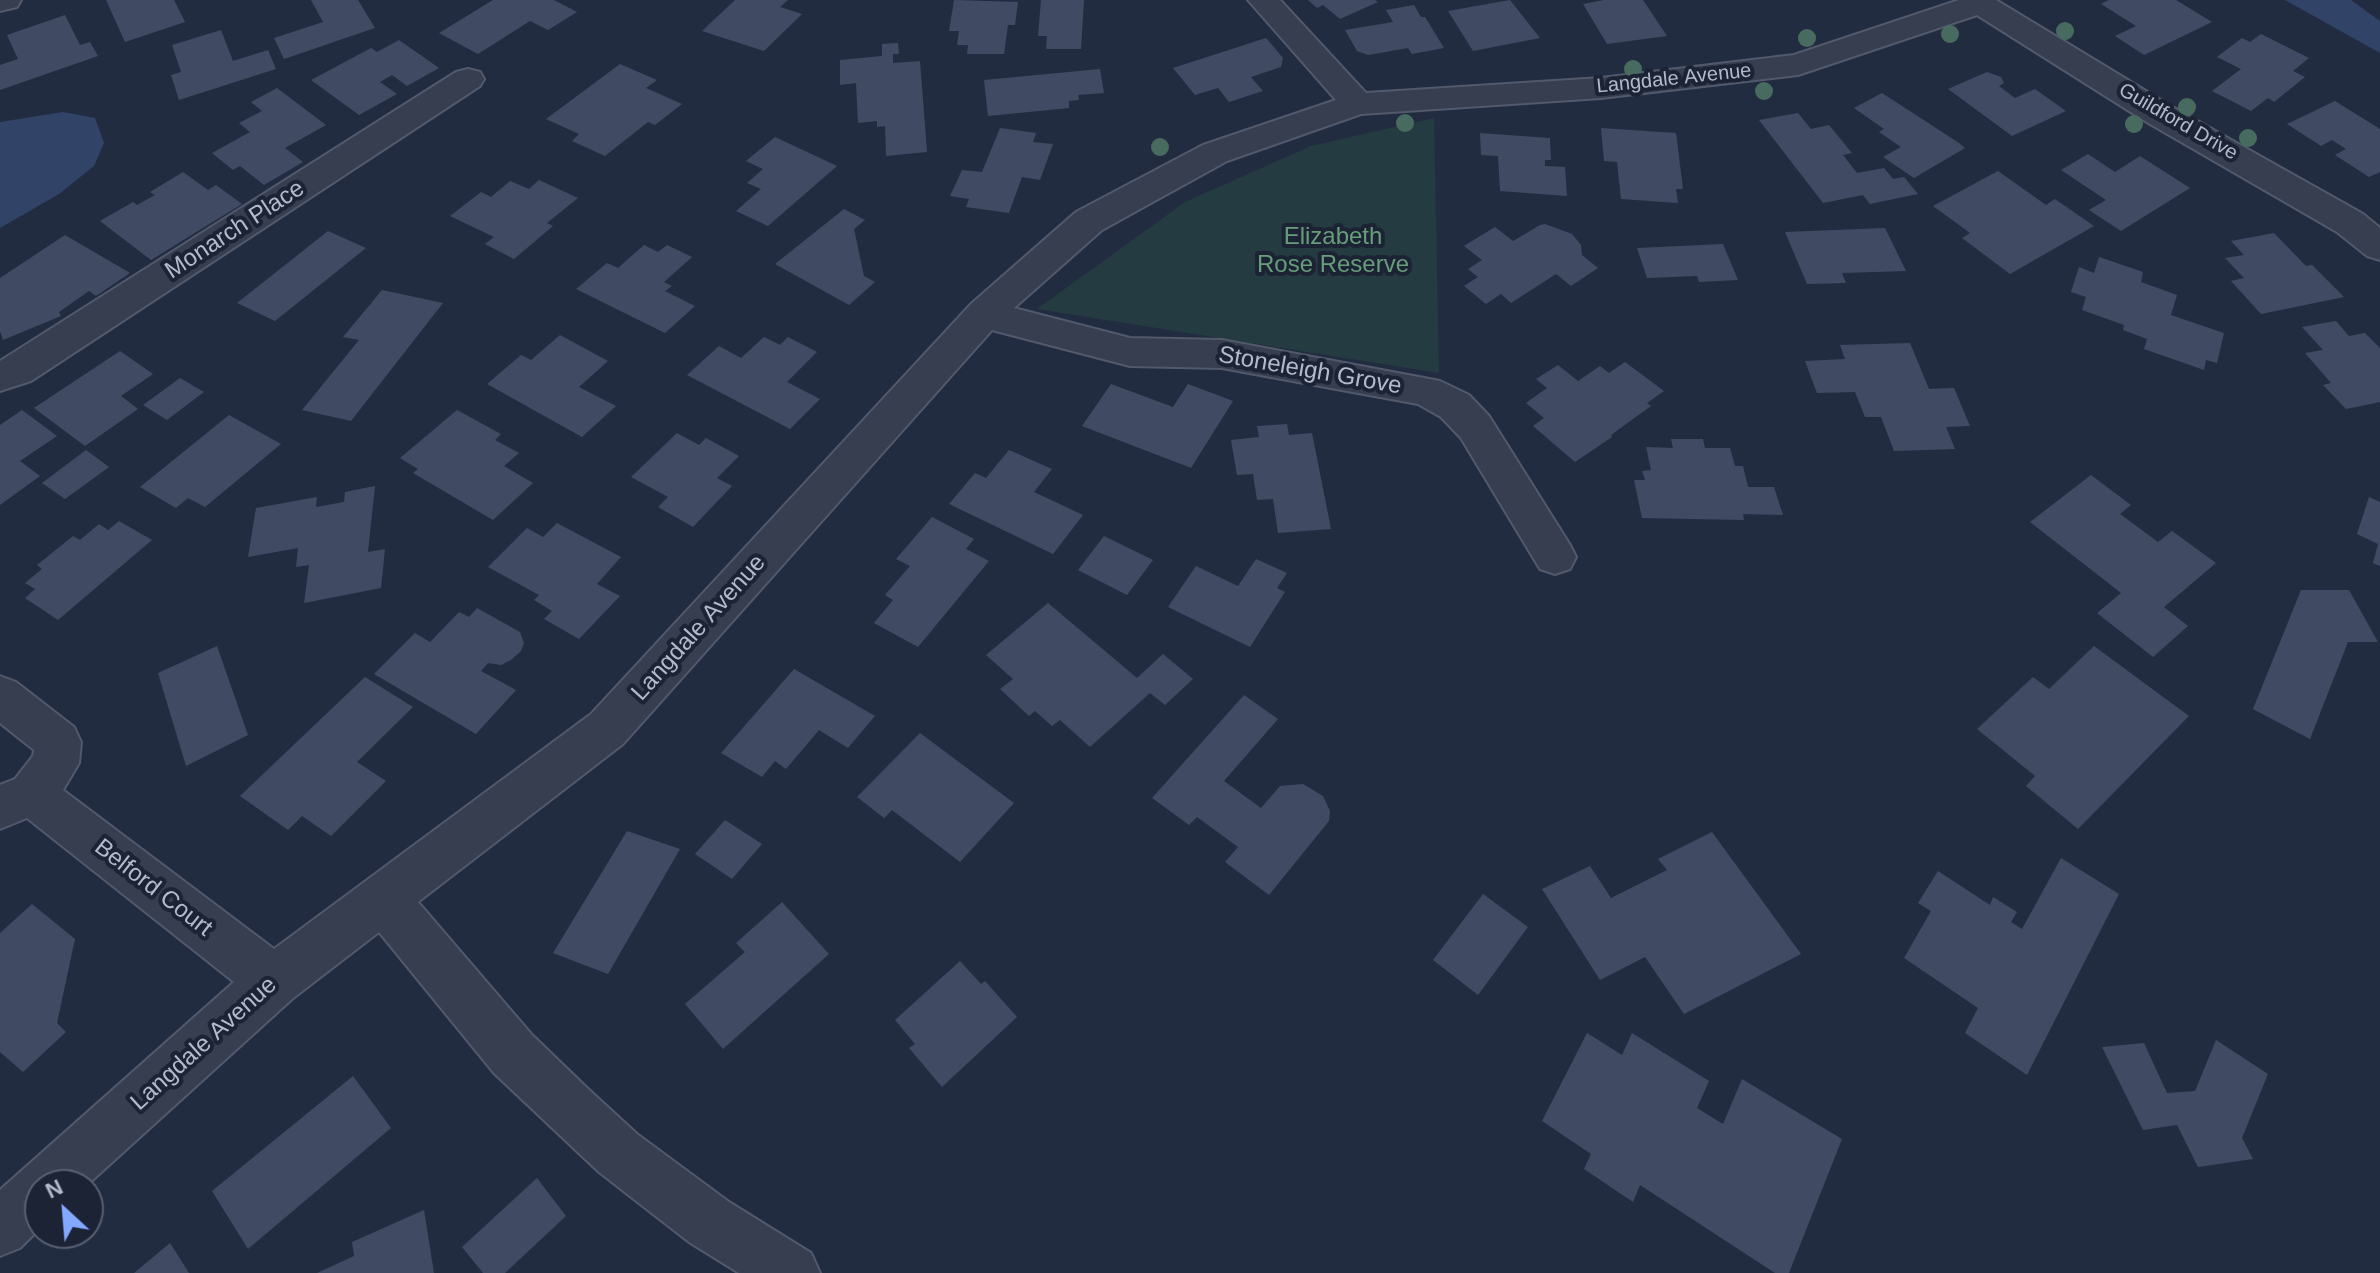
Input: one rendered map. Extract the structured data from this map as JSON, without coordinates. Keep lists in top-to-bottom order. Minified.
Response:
{"streets":{"street":["Langdale Avenue","Guildford Drive","Monarch Place","Stoneleigh Grove","Belford Court"]},"crossings":[["Langdale Avenue","Guildford Drive"],["Langdale Avenue","Stoneleigh Grove"],["Langdale Avenue","Belford Court"]],"parks":["Elizabeth Rose Reserve"],"north":"top left"}
